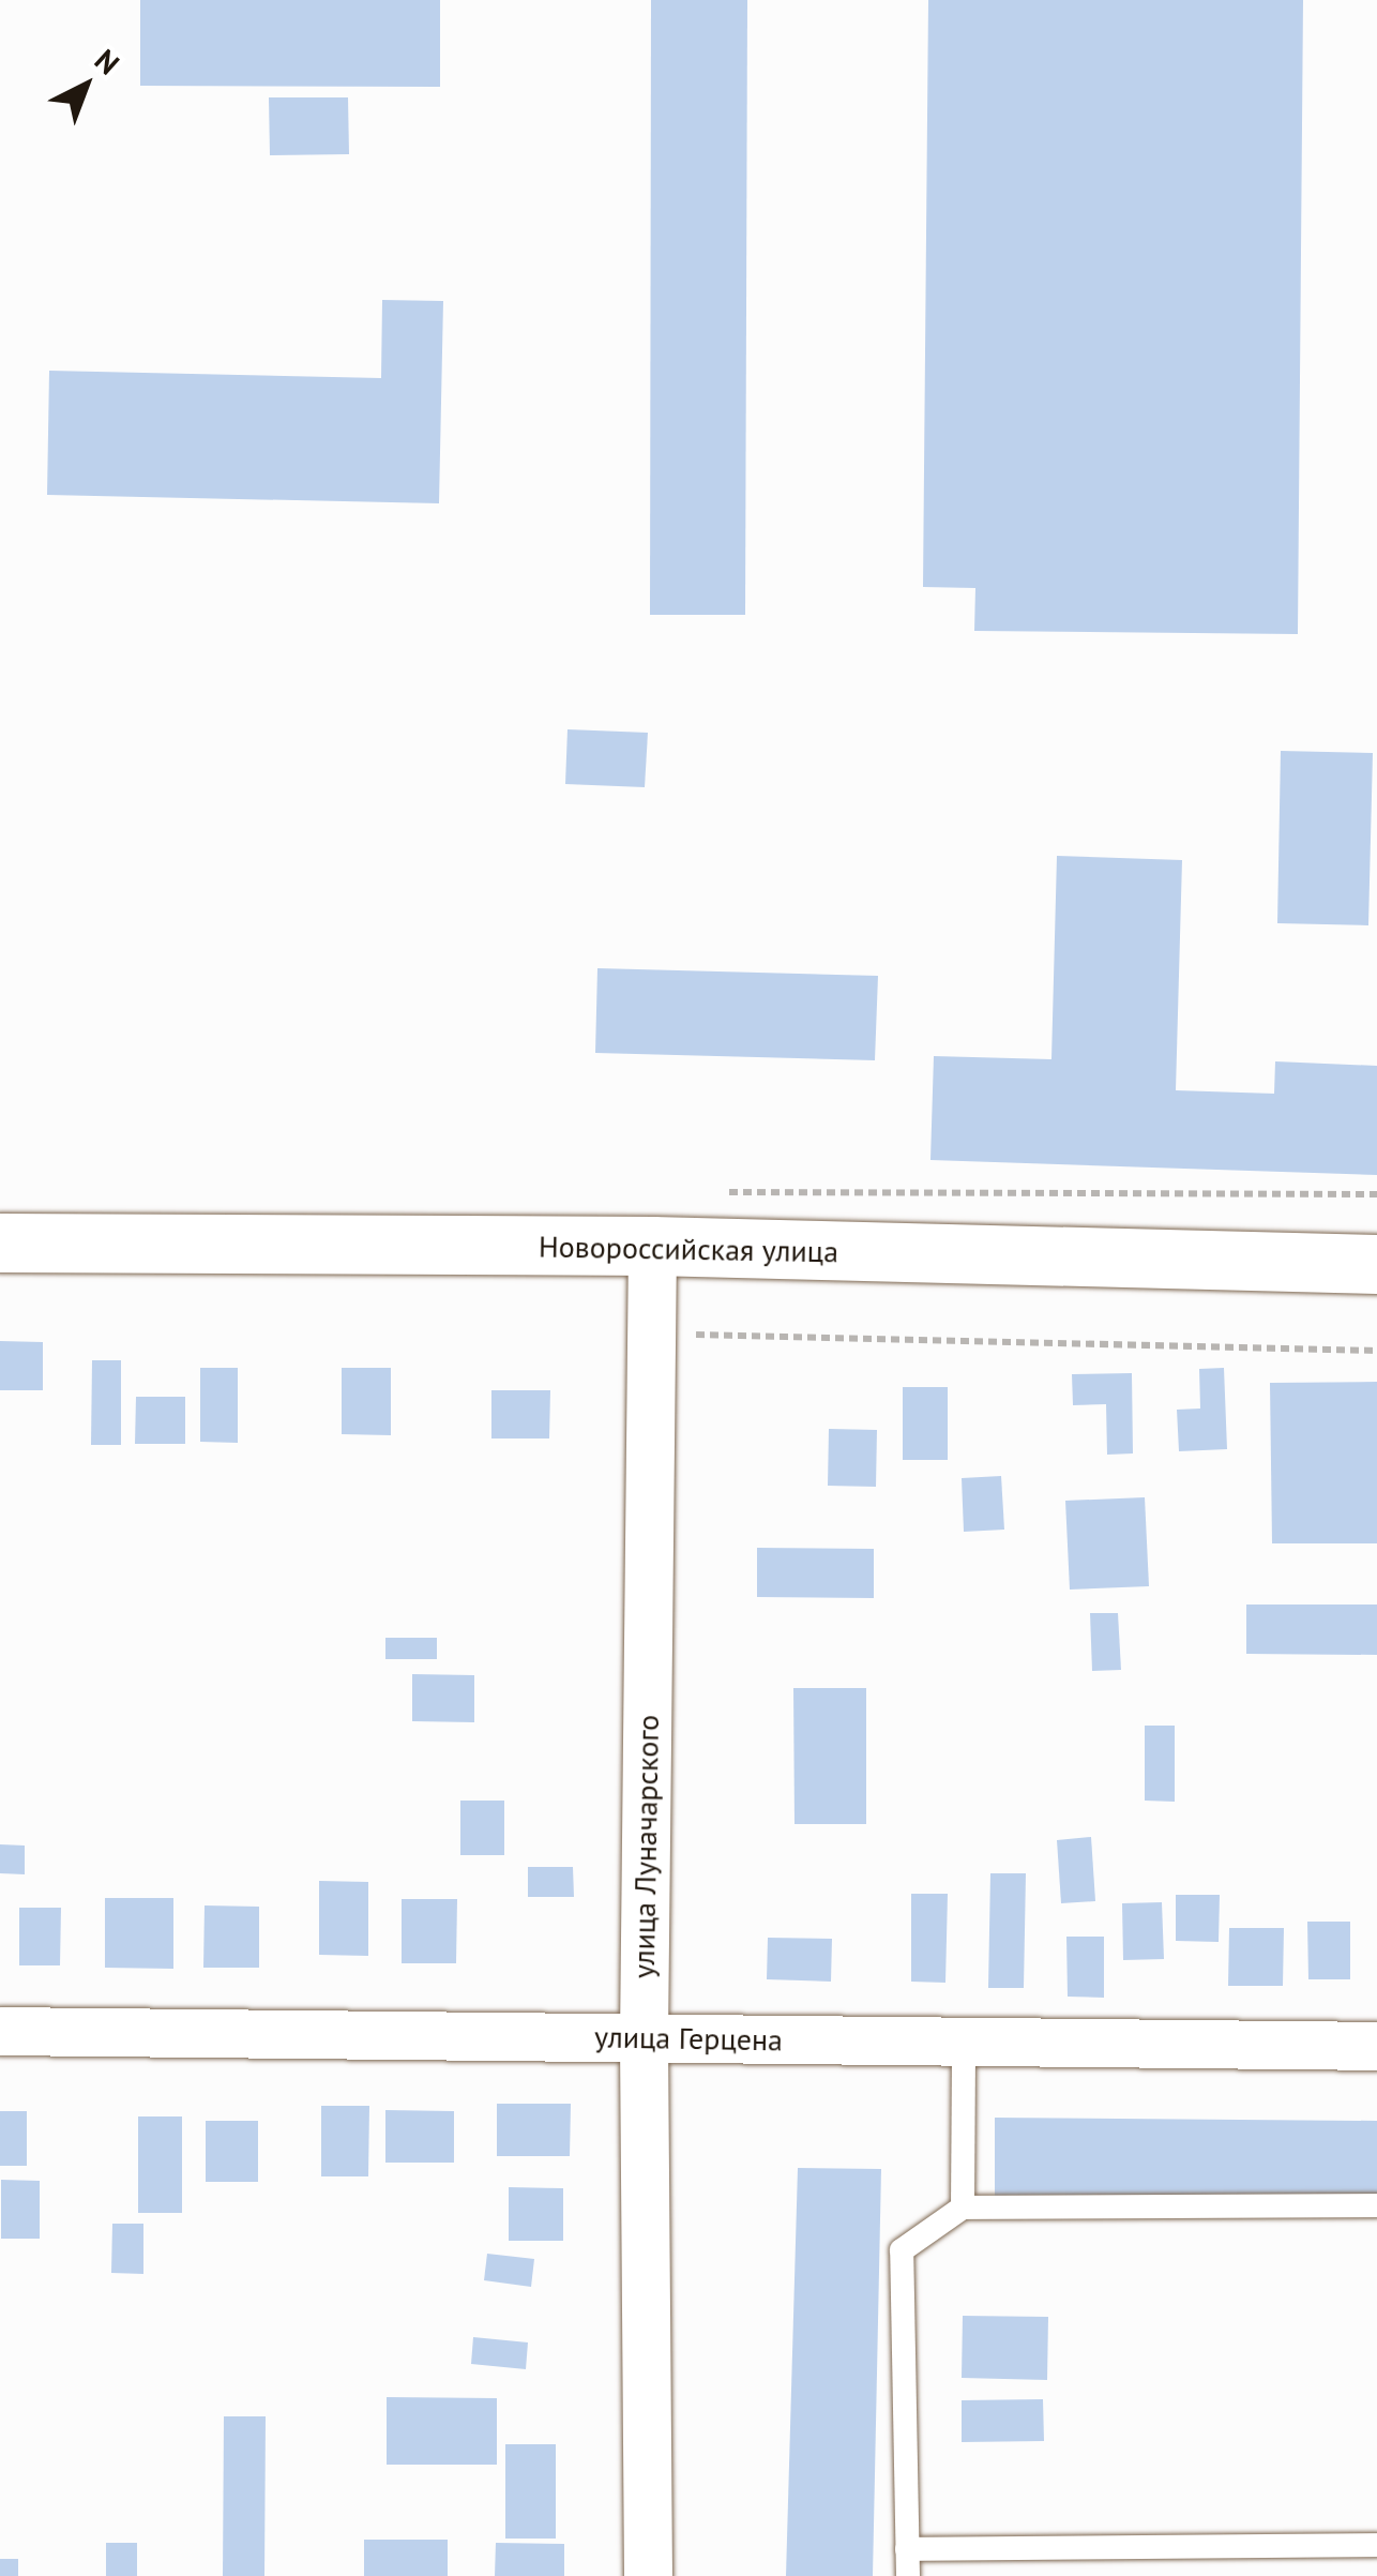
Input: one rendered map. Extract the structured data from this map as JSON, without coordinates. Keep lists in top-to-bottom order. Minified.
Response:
{"streets":{"main road":["Новороссийская улица"],"street":["улица Луначарского","улица Герцена"]},"crossings":[["Новороссийская улица","улица Луначарского"],["улица Луначарского","улица Герцена"]],"north":"top right"}
